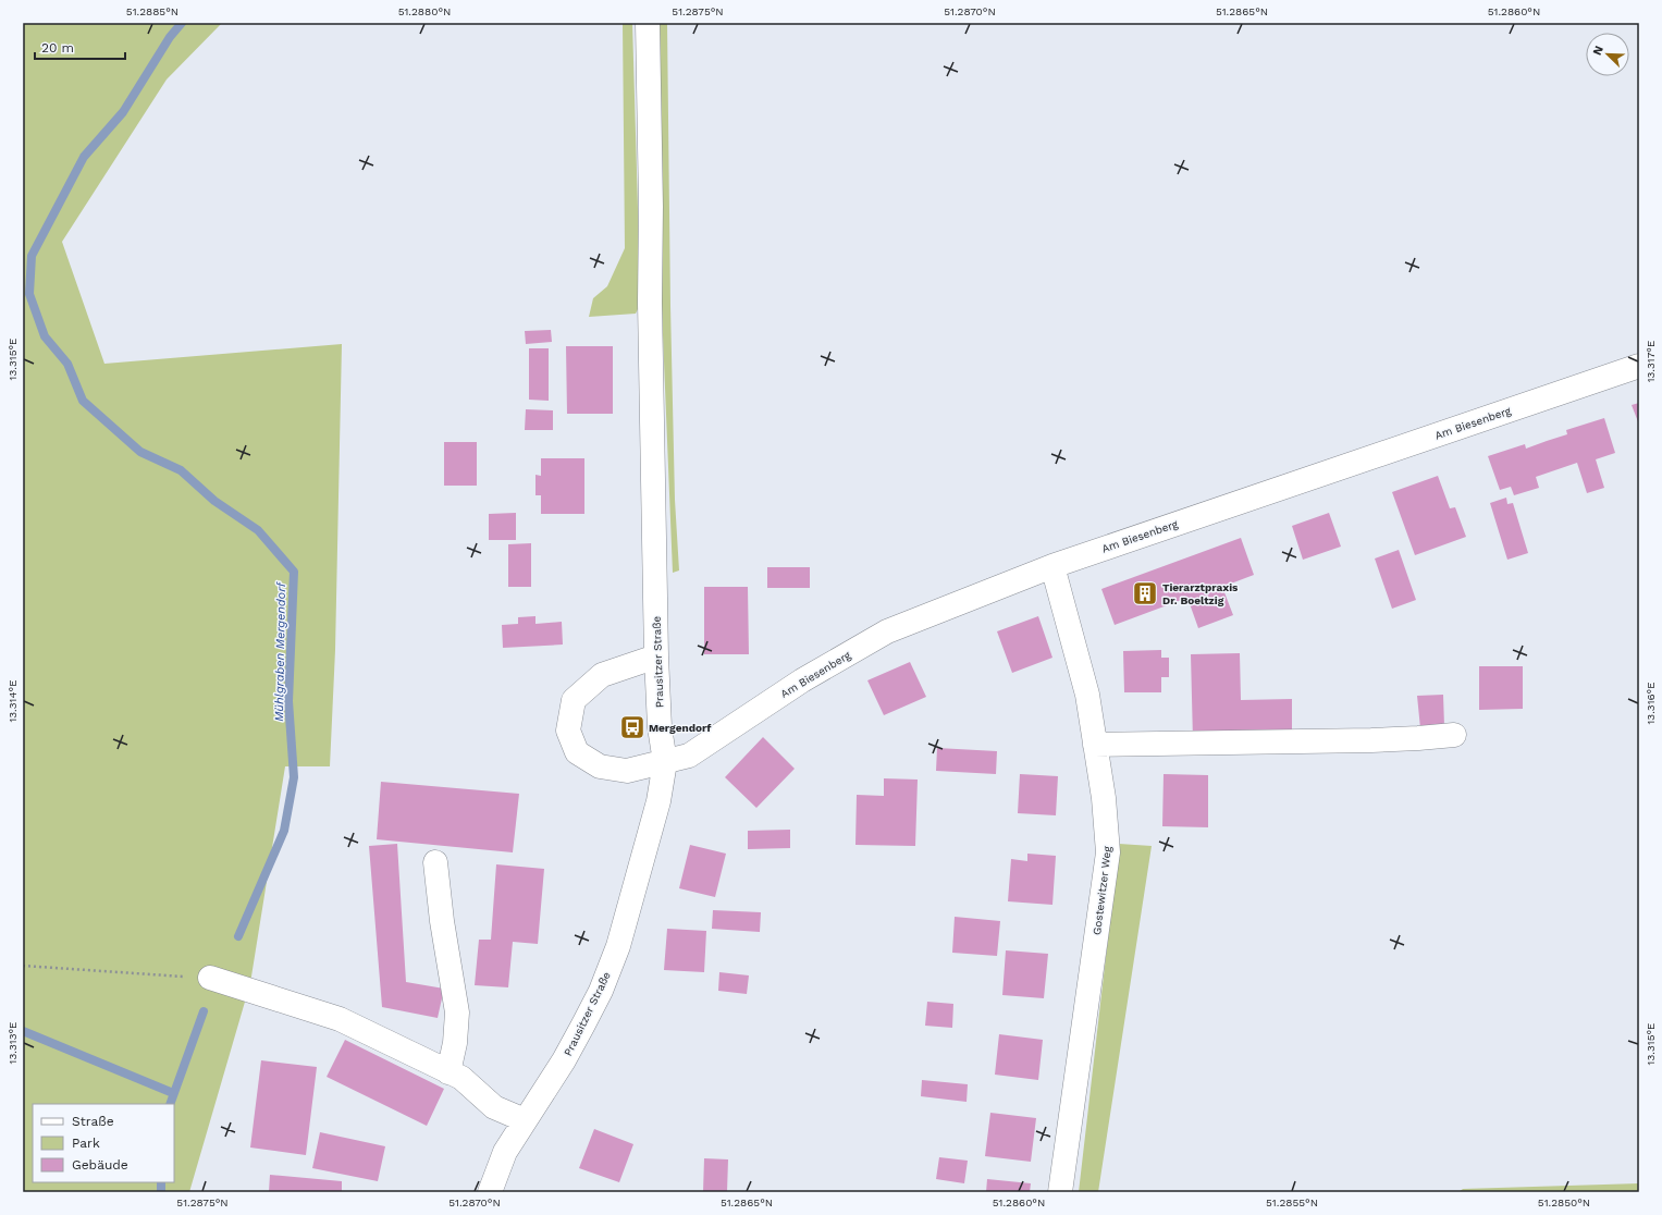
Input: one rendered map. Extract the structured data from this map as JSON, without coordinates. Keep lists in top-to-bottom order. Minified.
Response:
{"streets":{"street":["Am Biesenberg","Prausitzer Straße","Gostewitzer Weg"]},"crossings":[["Am Biesenberg","Prausitzer Straße"],["Am Biesenberg","Gostewitzer Weg"]],"water":["Mühlgraben Mergendorf"],"places":{"building":["Tierarztpraxis Dr. Boeltzig"],"bus stop":["Mergendorf"]},"legend":["Straße","Park","Gebäude"],"scale_bar":"20 m","north":"top left","coordinates":["51.2885°N","51.2880°N","51.2875°N","51.2870°N","51.2865°N","51.2860°N","13.315°E","13.317°E","13.314°E","13.316°E","13.313°E","51.2855°N","51.2850°N"]}
